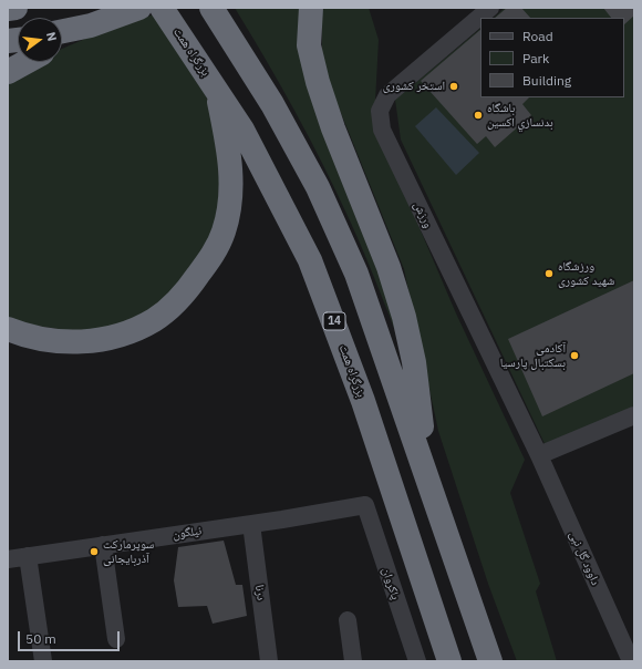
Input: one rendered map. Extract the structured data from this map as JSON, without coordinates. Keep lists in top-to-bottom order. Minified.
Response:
{"streets":{"highway":["بزرگراه همت","14"],"street":["ورزش","نیلگون","داوود گل نبی","پاکروان","درنا"]},"crossings":[["ورزش","داوود گل نبی"],["نیلگون","پاکروان"],["نیلگون","درنا"]],"places":["استخر کشوری","باشگاه بدنسازي اكسين","ورزشگاه شهید کشوری","آکادمی بسکتبال پارسیا","سوپرمارکت آذربایجانی"],"legend":["Road","Park","Building"],"scale_bar":"50 m","north":"right"}
